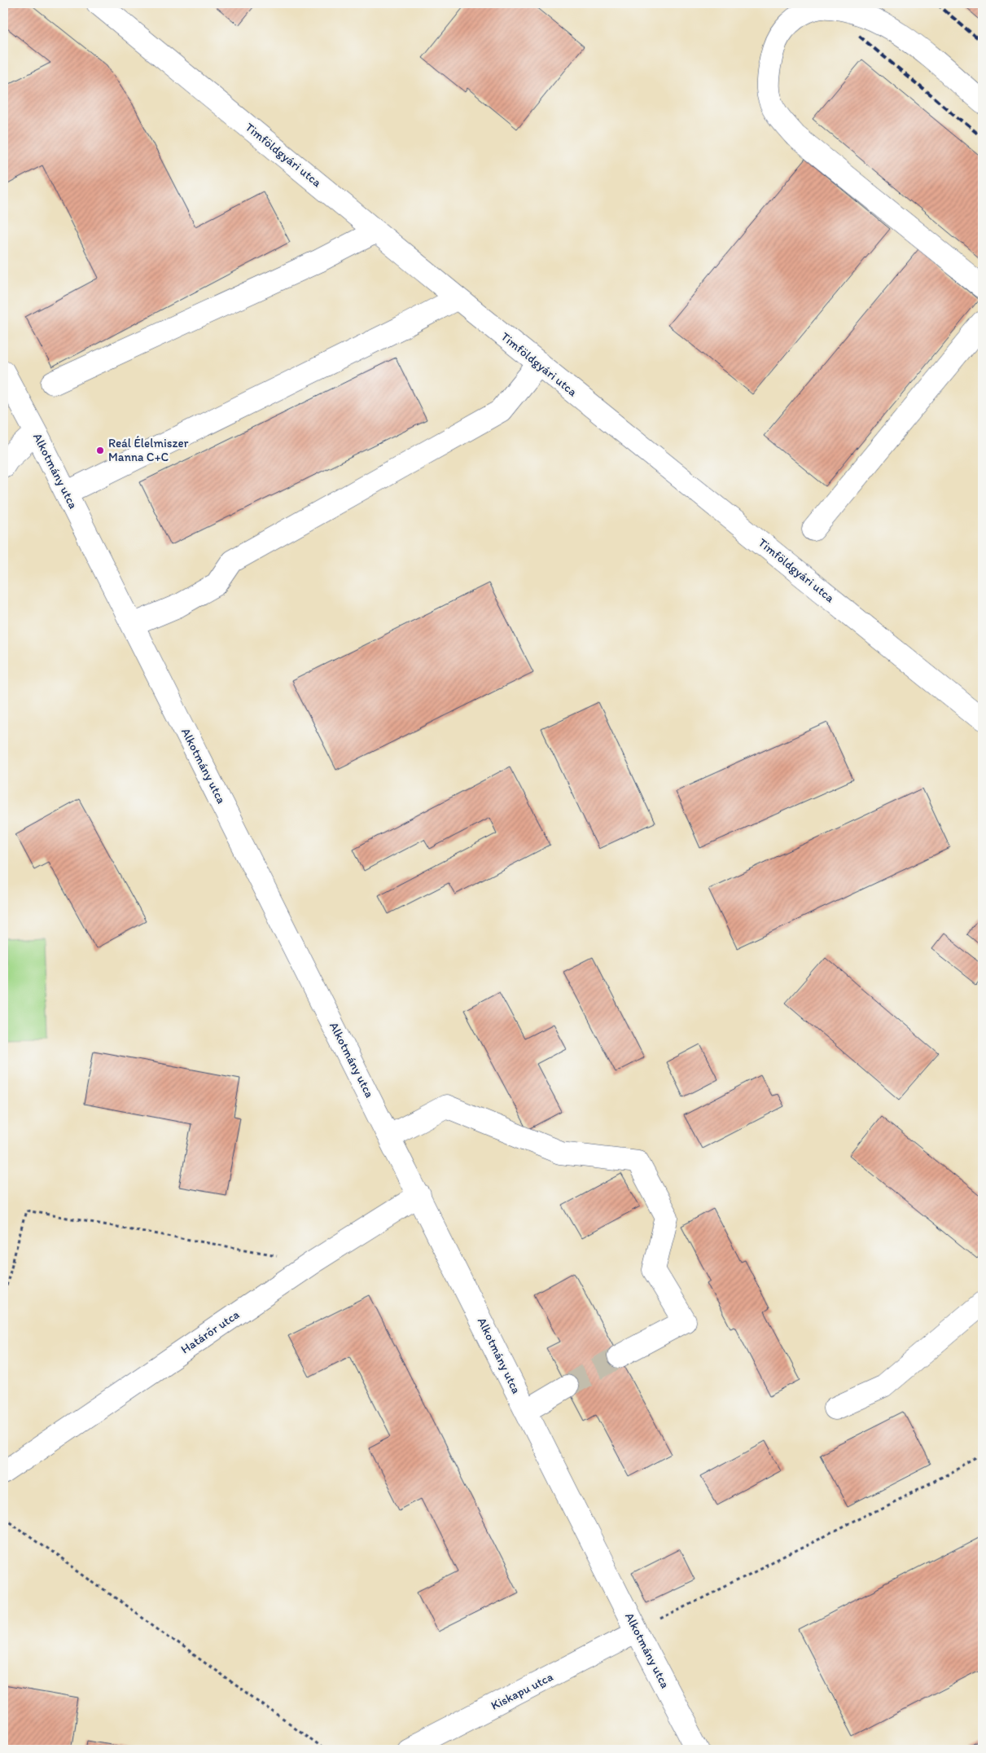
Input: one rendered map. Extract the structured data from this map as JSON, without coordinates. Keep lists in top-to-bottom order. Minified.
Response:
{"streets":{"street":["Timföldgyári utca","Alkotmány utca","Határőr utca","Kiskapu utca"]},"crossings":[["Alkotmány utca","Határőr utca"],["Alkotmány utca","Kiskapu utca"]],"places":["Reál Élelmiszer Manna C+C"]}
